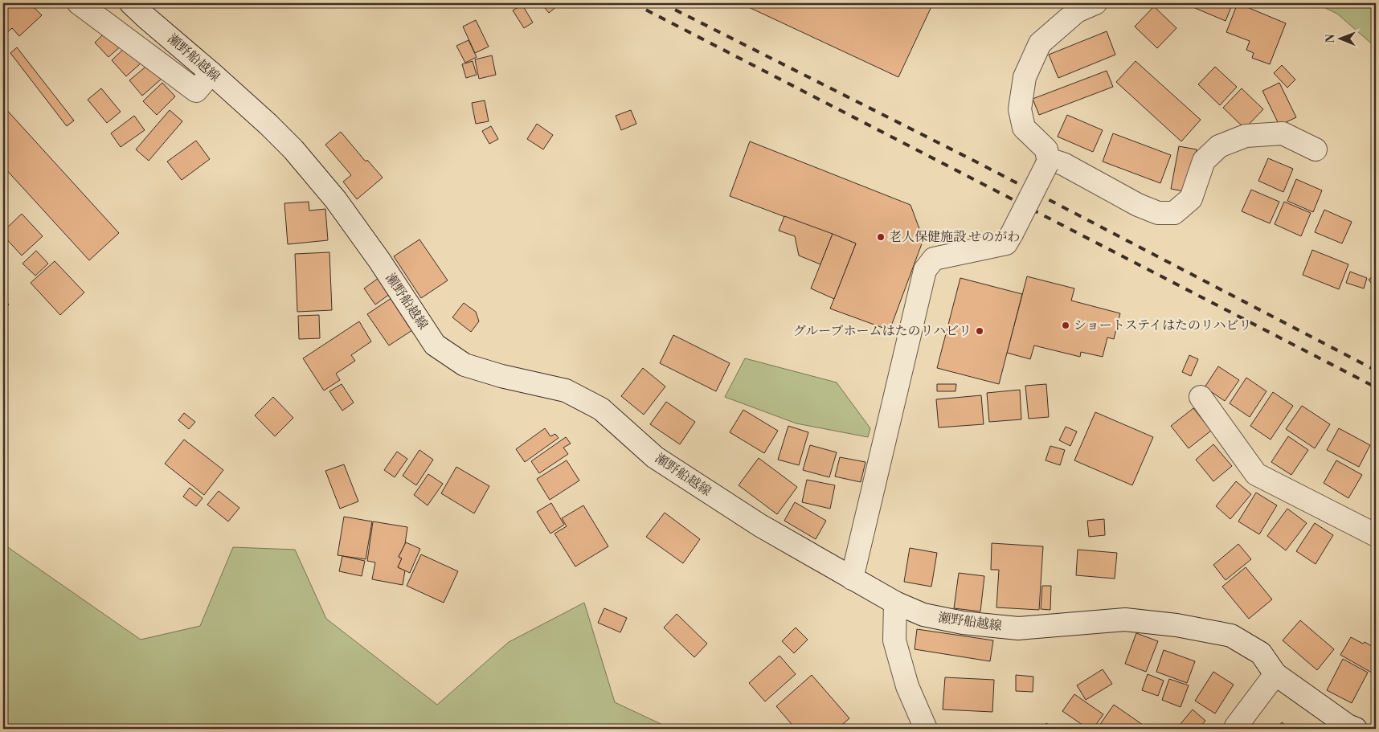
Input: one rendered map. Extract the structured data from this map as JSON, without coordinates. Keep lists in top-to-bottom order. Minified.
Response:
{"streets":{"street":["瀬野船越線"]},"places":["老人保健施設 せのがわ","ショートステイはたのリハビリ","グループホームはたのリハビリ"],"north":"left"}
